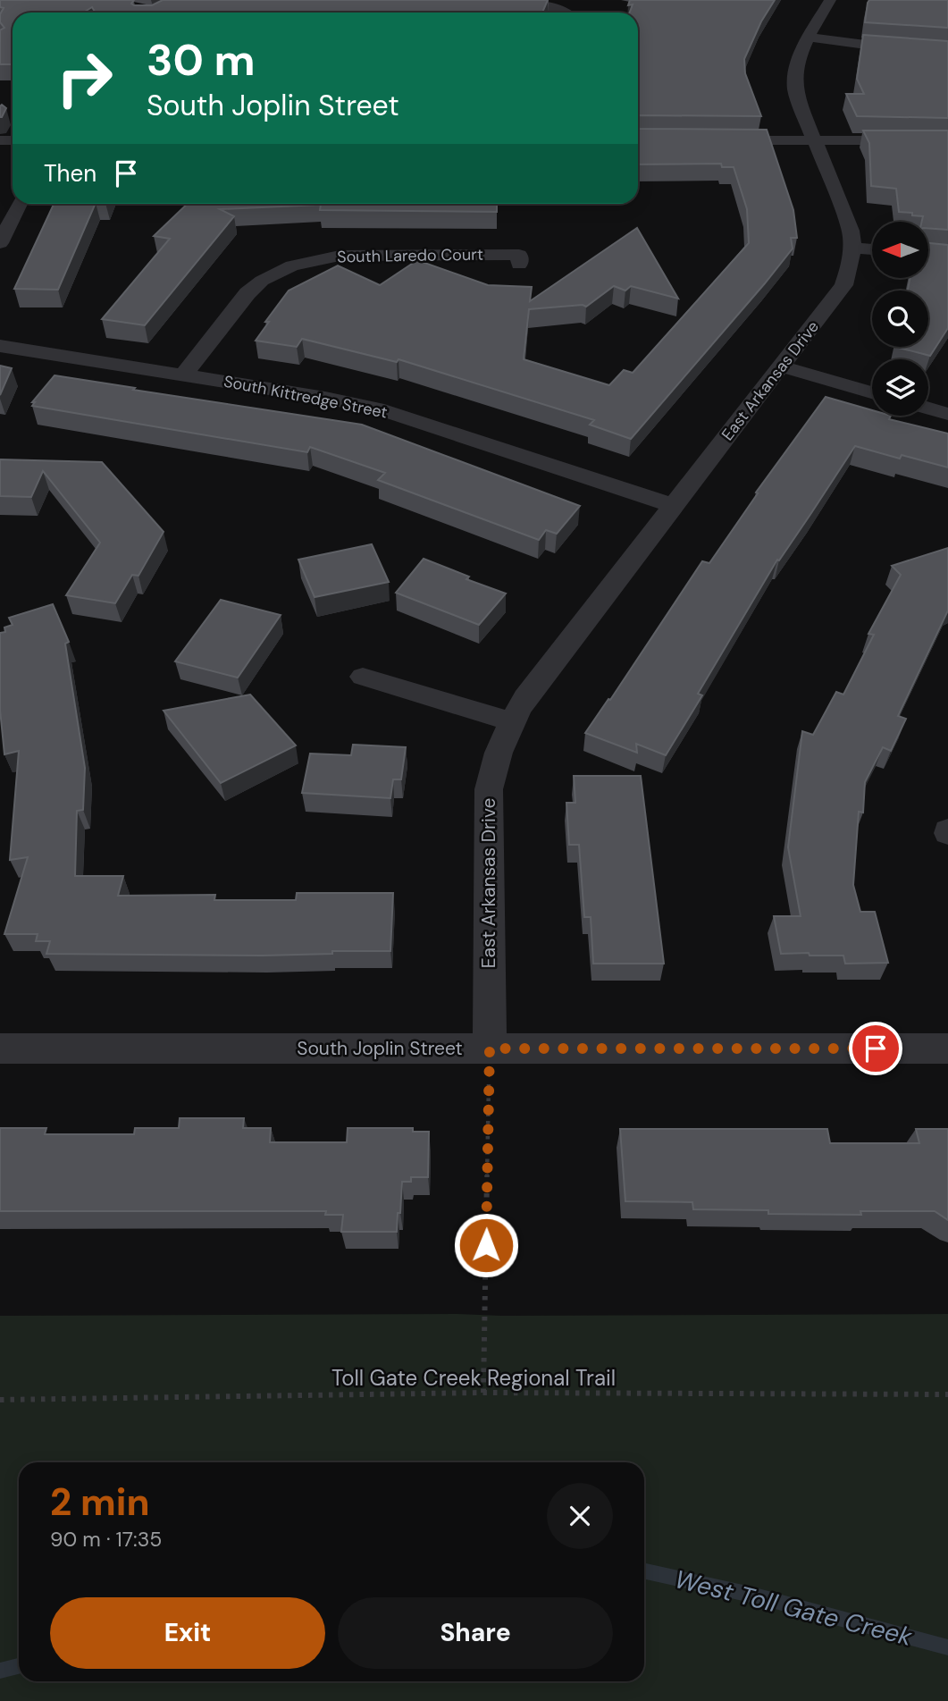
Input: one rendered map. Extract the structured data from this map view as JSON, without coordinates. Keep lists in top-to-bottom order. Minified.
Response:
{"streets":{"street":["South Laredo Court","East Arkansas Drive","South Kittredge Street","South Joplin Street"],"path":["Toll Gate Creek Regional Trail"]},"crossings":[["South Laredo Court","South Kittredge Street"],["East Arkansas Drive","South Kittredge Street"],["East Arkansas Drive","South Joplin Street"]],"water":["West Toll Gate Creek"],"north":"left","page":{"turn":["30 m","South Joplin Street"],"then":"Then","heading":["2 min","90 m · 17:35"],"buttons":["Exit","Share"]}}
